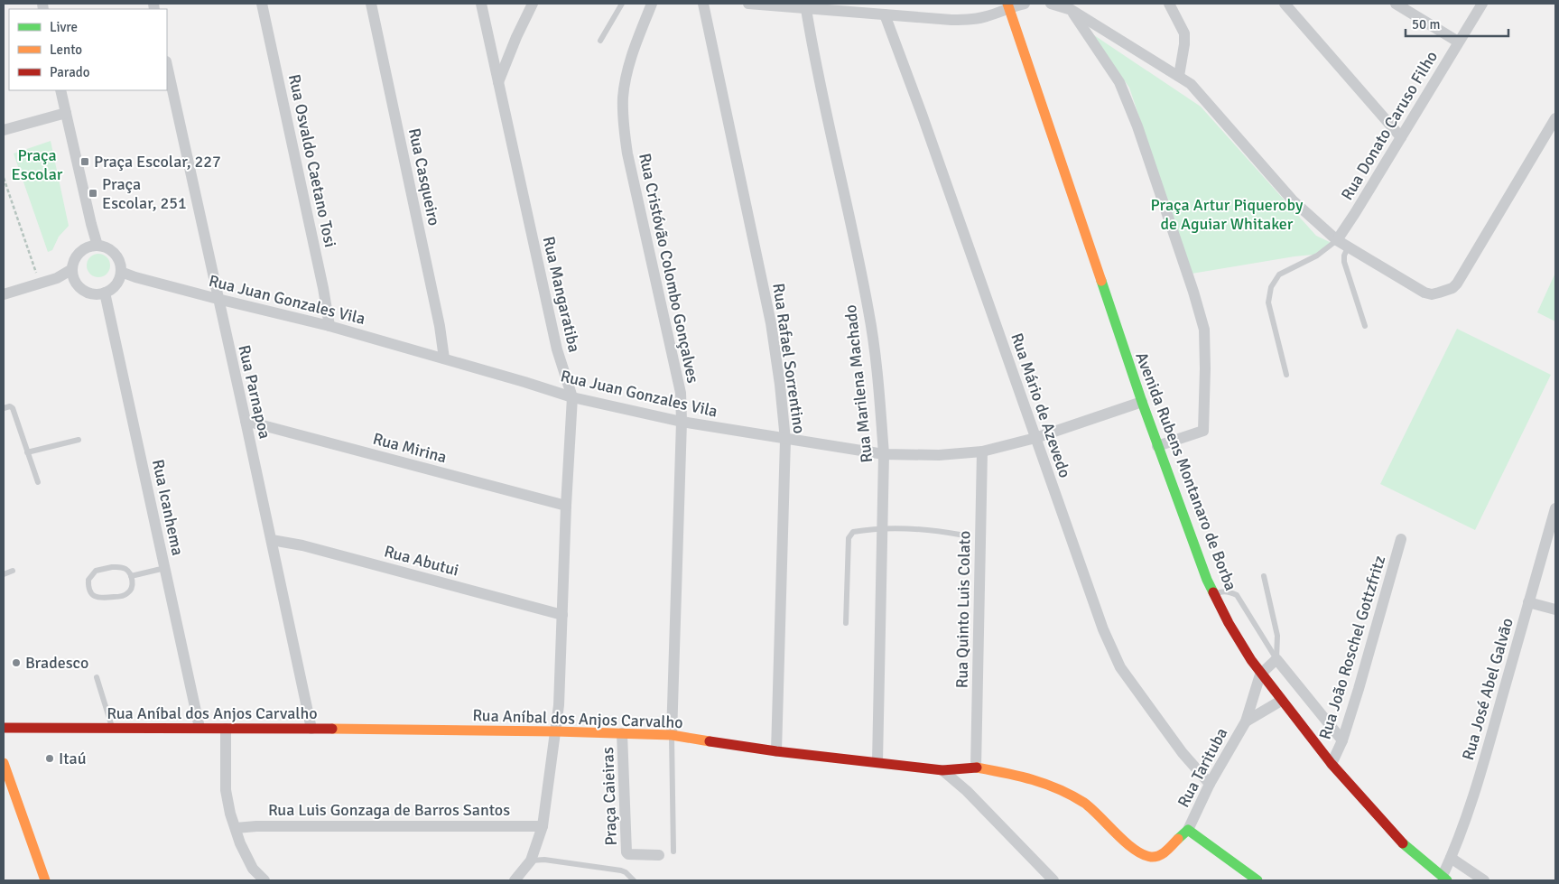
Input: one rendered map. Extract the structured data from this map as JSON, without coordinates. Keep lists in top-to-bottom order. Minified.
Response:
{"streets":{"street":["Rua Donato Caruso Filho","Rua Osvaldo Caetano Tosi","Rua Casqueiro","Rua Cristóvão Colombo Gonçalves","Rua Mangaratiba","Rua Juan Gonzales Vila","Rua Rafael Sorrentino","Rua Marilena Machado","Rua Parnapoa","Rua Mário de Azevedo","Rua Mirina","Avenida Rubens Montanaro de Borba","Rua Icanhema","Rua Abutui","Rua Quinto Luis Colato","Rua João Roschel Gottzfritz","Rua José Abel Galvão","Rua Aníbal dos Anjos Carvalho","Rua Tarituba","Praça Caieiras","Rua Luis Gonzaga de Barros Santos"]},"crossings":[["Rua Osvaldo Caetano Tosi","Rua Juan Gonzales Vila"],["Rua Casqueiro","Rua Juan Gonzales Vila"],["Rua Cristóvão Colombo Gonçalves","Rua Juan Gonzales Vila"],["Rua Cristóvão Colombo Gonçalves","Rua Aníbal dos Anjos Carvalho"],["Rua Mangaratiba","Rua Juan Gonzales Vila"],["Rua Mangaratiba","Rua Mirina"],["Rua Mangaratiba","Rua Abutui"],["Rua Mangaratiba","Rua Aníbal dos Anjos Carvalho"],["Rua Mangaratiba","Rua Luis Gonzaga de Barros Santos"],["Rua Juan Gonzales Vila","Rua Rafael Sorrentino"],["Rua Juan Gonzales Vila","Rua Marilena Machado"],["Rua Juan Gonzales Vila","Rua Parnapoa"],["Rua Juan Gonzales Vila","Rua Mário de Azevedo"],["Rua Juan Gonzales Vila","Avenida Rubens Montanaro de Borba"],["Rua Juan Gonzales Vila","Rua Icanhema"],["Rua Juan Gonzales Vila","Rua Quinto Luis Colato"],["Rua Rafael Sorrentino","Rua Aníbal dos Anjos Carvalho"],["Rua Marilena Machado","Rua Aníbal dos Anjos Carvalho"],["Rua Parnapoa","Rua Mirina"],["Rua Parnapoa","Rua Abutui"],["Rua Parnapoa","Rua Aníbal dos Anjos Carvalho"],["Rua Mário de Azevedo","Rua Tarituba"],["Avenida Rubens Montanaro de Borba","Rua João Roschel Gottzfritz"],["Avenida Rubens Montanaro de Borba","Rua José Abel Galvão"],["Avenida Rubens Montanaro de Borba","Rua Tarituba"],["Rua Icanhema","Rua Aníbal dos Anjos Carvalho"],["Rua Quinto Luis Colato","Rua Aníbal dos Anjos Carvalho"],["Rua Aníbal dos Anjos Carvalho","Rua Tarituba"],["Rua Aníbal dos Anjos Carvalho","Praça Caieiras"]],"parks":["Praça Escolar","Praça Artur Piqueroby de Aguiar Whitaker"],"places":{"transit":["Praça Escolar, 227","Praça Escolar, 251"],"other":["Bradesco","Itaú"]},"legend":["Livre","Lento","Parado"],"scale_bar":"50 m"}
